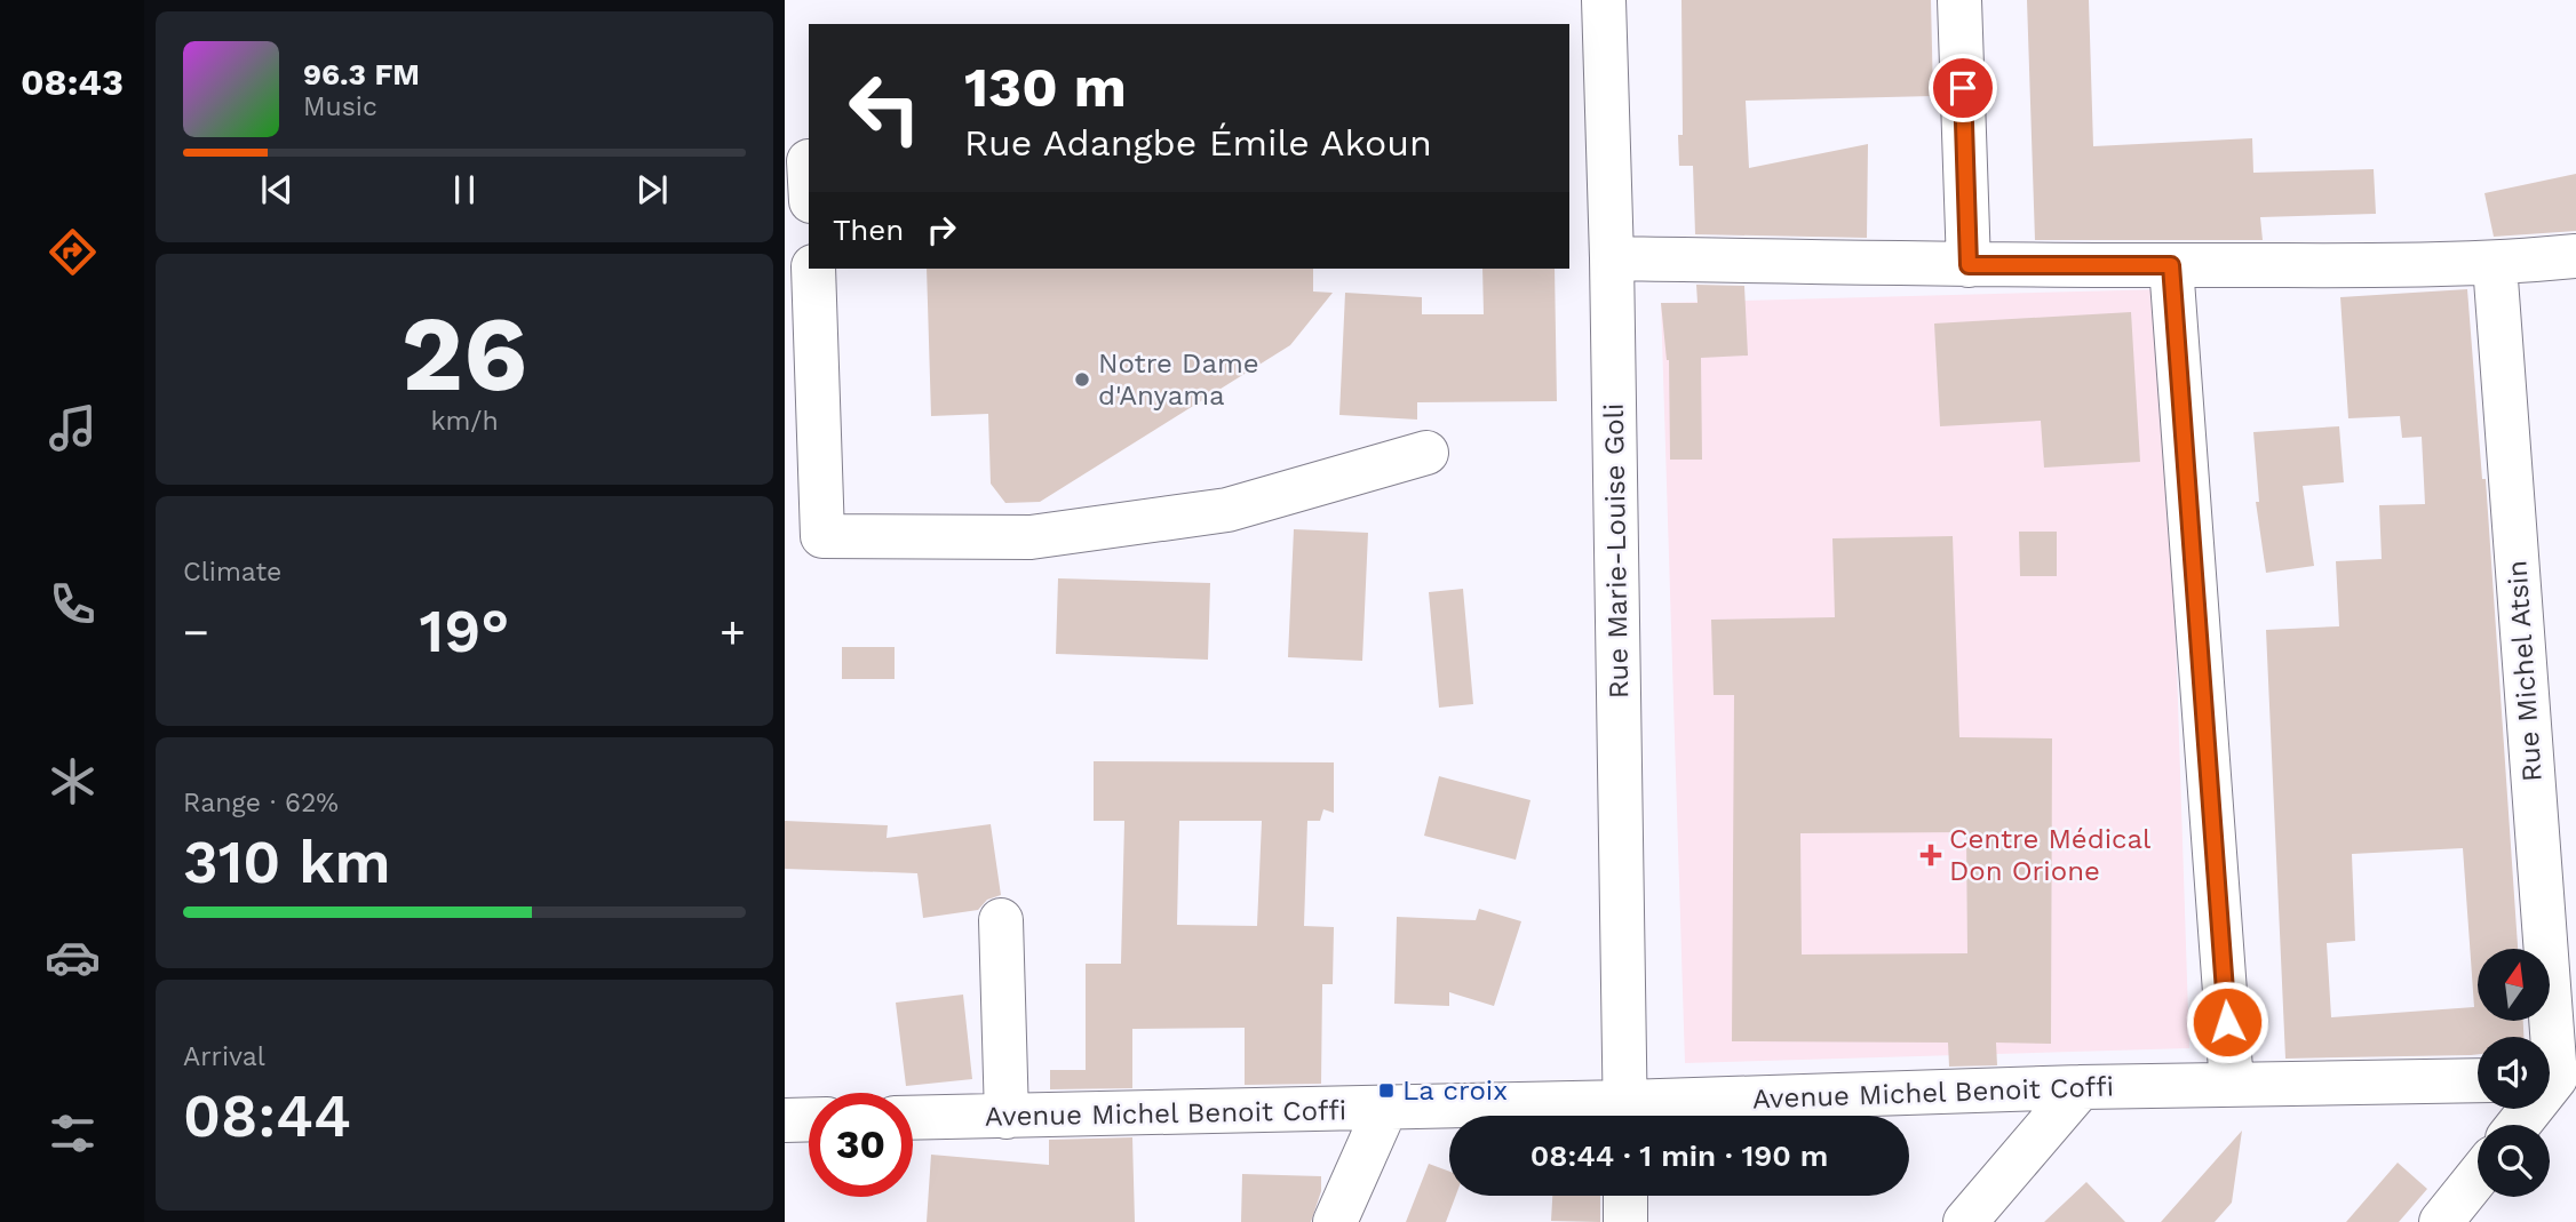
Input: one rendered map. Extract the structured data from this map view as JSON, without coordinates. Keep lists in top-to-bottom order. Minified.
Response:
{"streets":{"street":["Rue Marie-Louise Goli","Rue Michel Atsin","Avenue Michel Benoit Coffi"]},"places":{"other":["Notre Dame d'Anyama"],"health":["Centre Médical Don Orione"],"transit":["La croix"]},"north":"top","page":{"tabs":"08:43","turn":["130 m","Rue Adangbe Émile Akoun"],"song":["96.3 FM","Music"],"then":"Then","tile":[["26","km/h"],"Climate",["Range · 62%","310 km"],["Arrival","08:44"]],"heat":["−","19°","+"],"limit":"30","trip":"08:44 · 1 min · 190 m"}}
